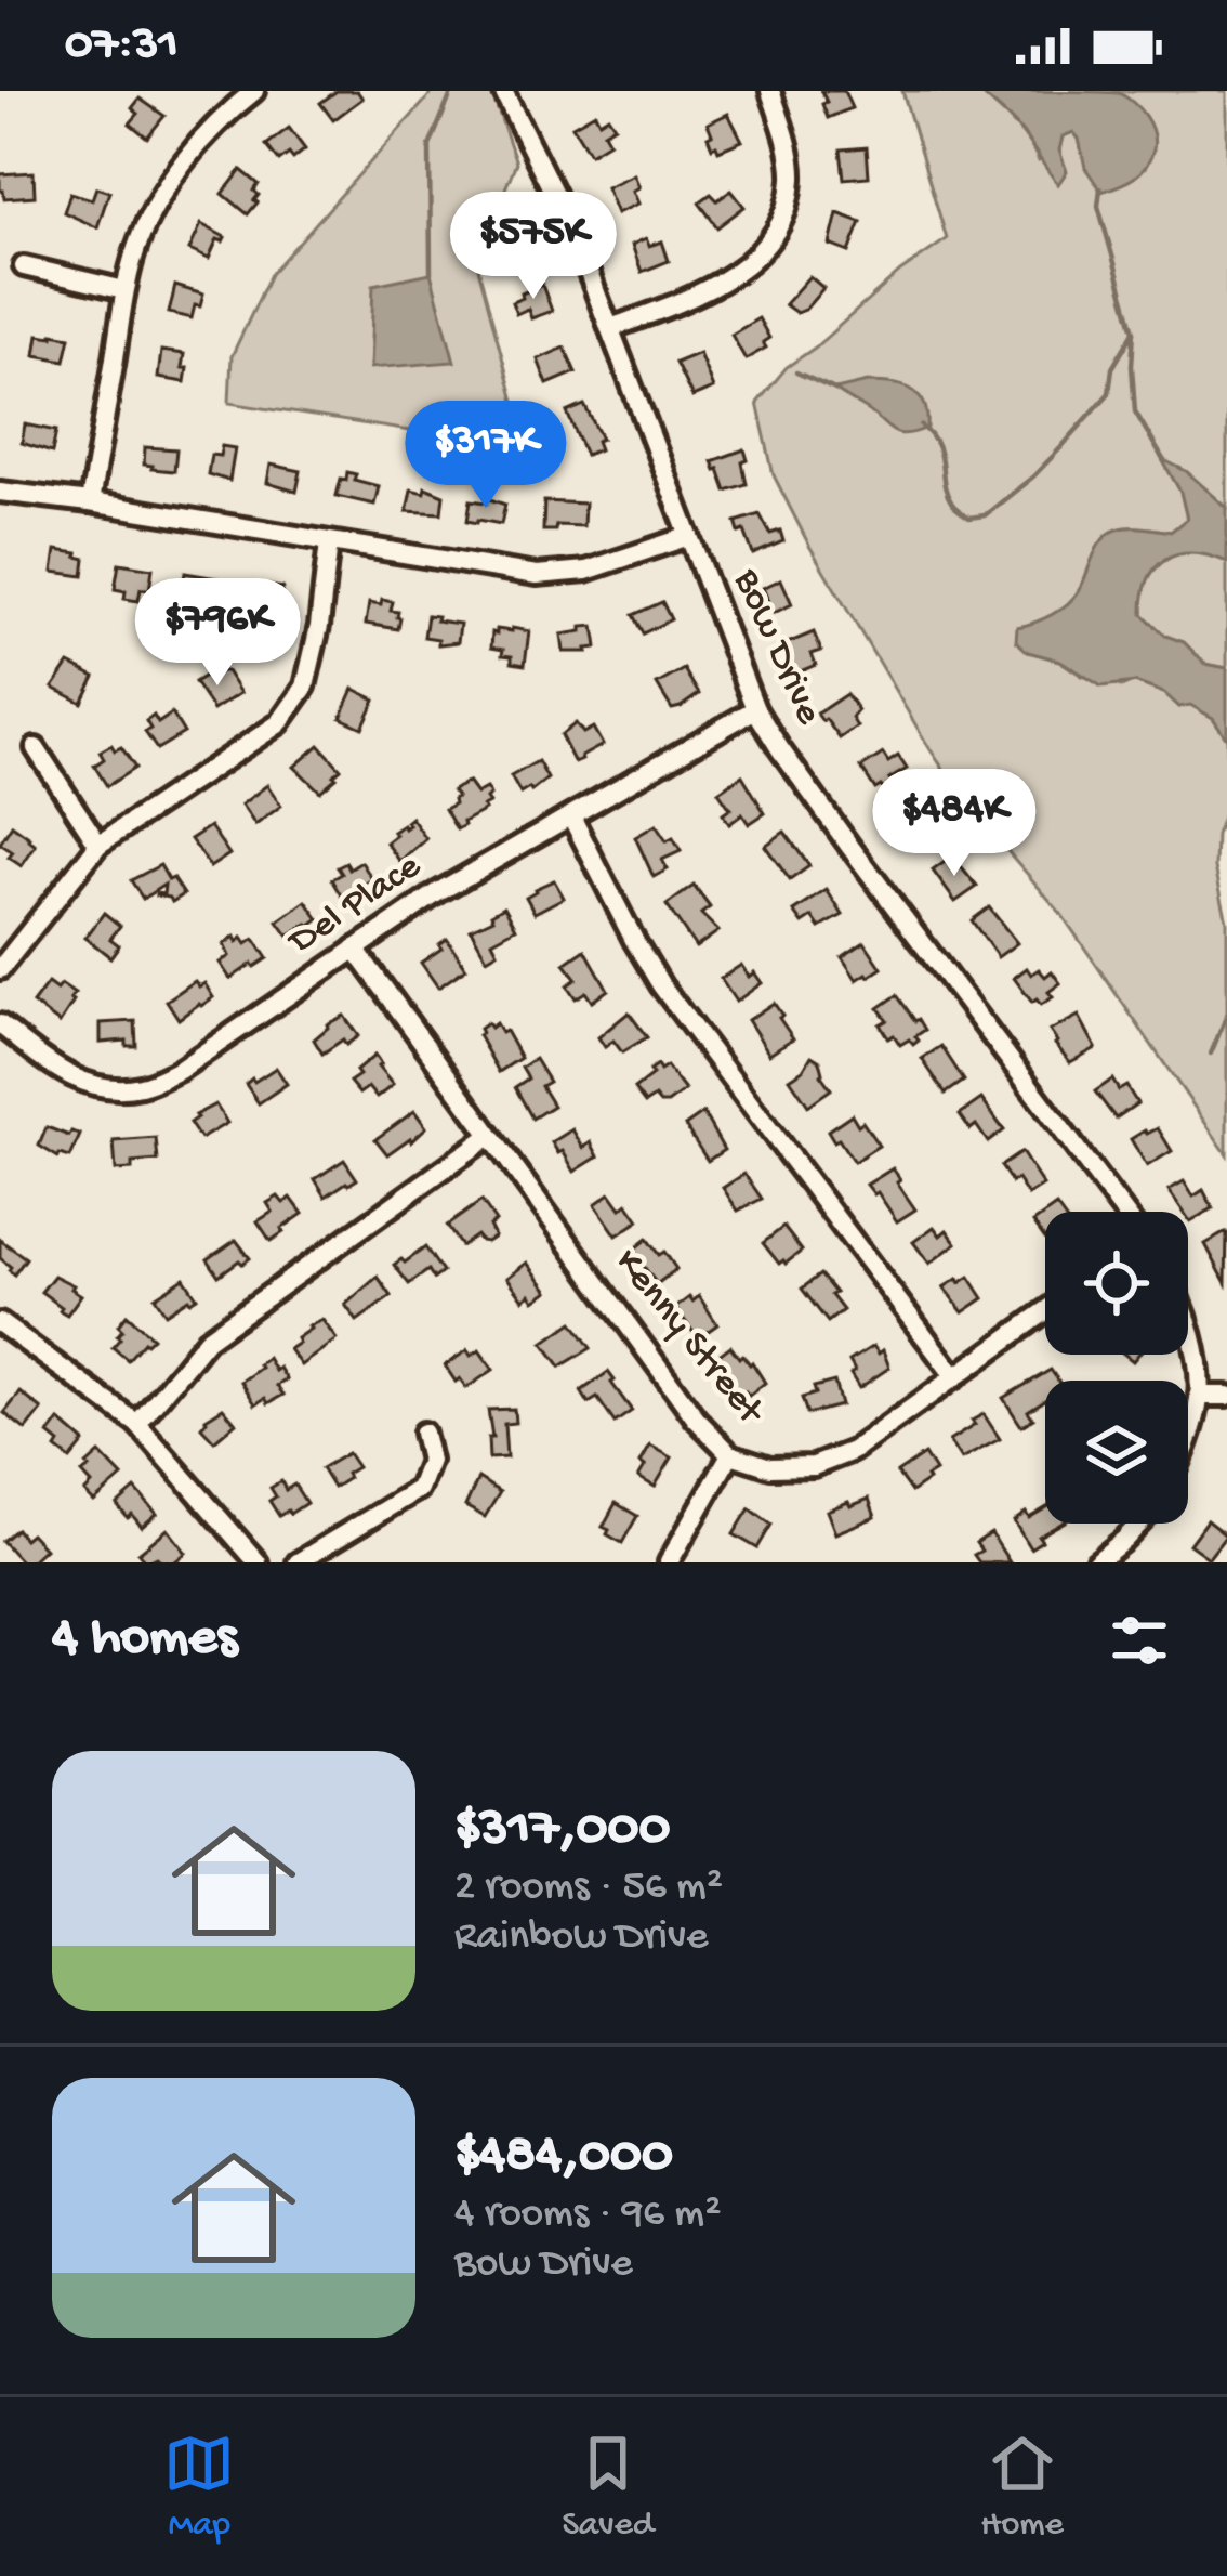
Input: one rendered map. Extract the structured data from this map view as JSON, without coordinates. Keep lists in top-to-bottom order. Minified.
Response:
{"streets":{"street":["Bow Drive","Del Place","Kenny Street"]},"crossings":[["Bow Drive","Del Place"],["Del Place","Kenny Street"]],"page":{"status":"07:31","price":["$575K","$317K","$796K","$484K"],"heading":"4 homes","list":[{"name":"$317,000","note":"2 rooms · 56 m² · Rainbow Drive"},{"name":"$484,000","note":"4 rooms · 96 m² · Bow Drive"}],"tabs":["Map","Saved","Home"]}}
